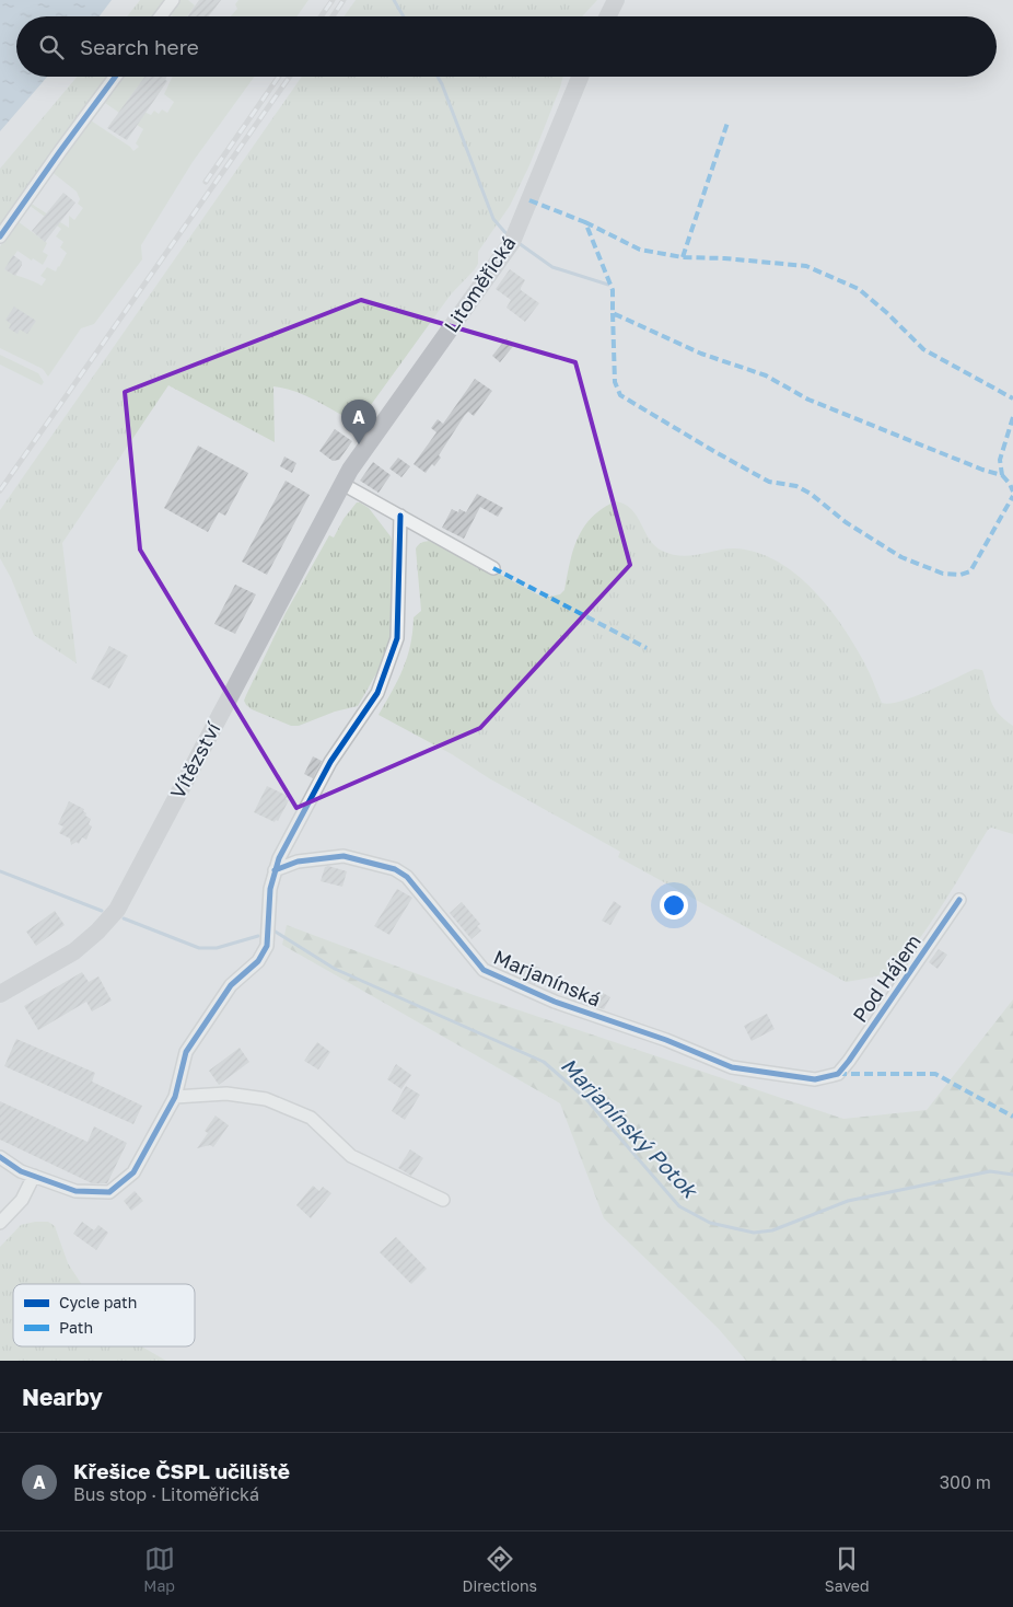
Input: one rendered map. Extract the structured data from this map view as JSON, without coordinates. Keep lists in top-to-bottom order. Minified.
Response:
{"streets":{"main road":["Litoměřická","Vítězství"],"street":["Marjanínská","Pod Hájem"]},"crossings":[["Litoměřická","Vítězství"],["Marjanínská","Pod Hájem"]],"water":["Marjanínský Potok"],"legend":["Cycle path","Path"],"page":{"search":"Search here","pins":"A","heading":"Nearby","list":[{"mark":"A","name":"Křešice ČSPL učiliště","note":"Bus stop · Litoměřická","value":"300 m"}],"nav":["Map","Directions","Saved"]}}
